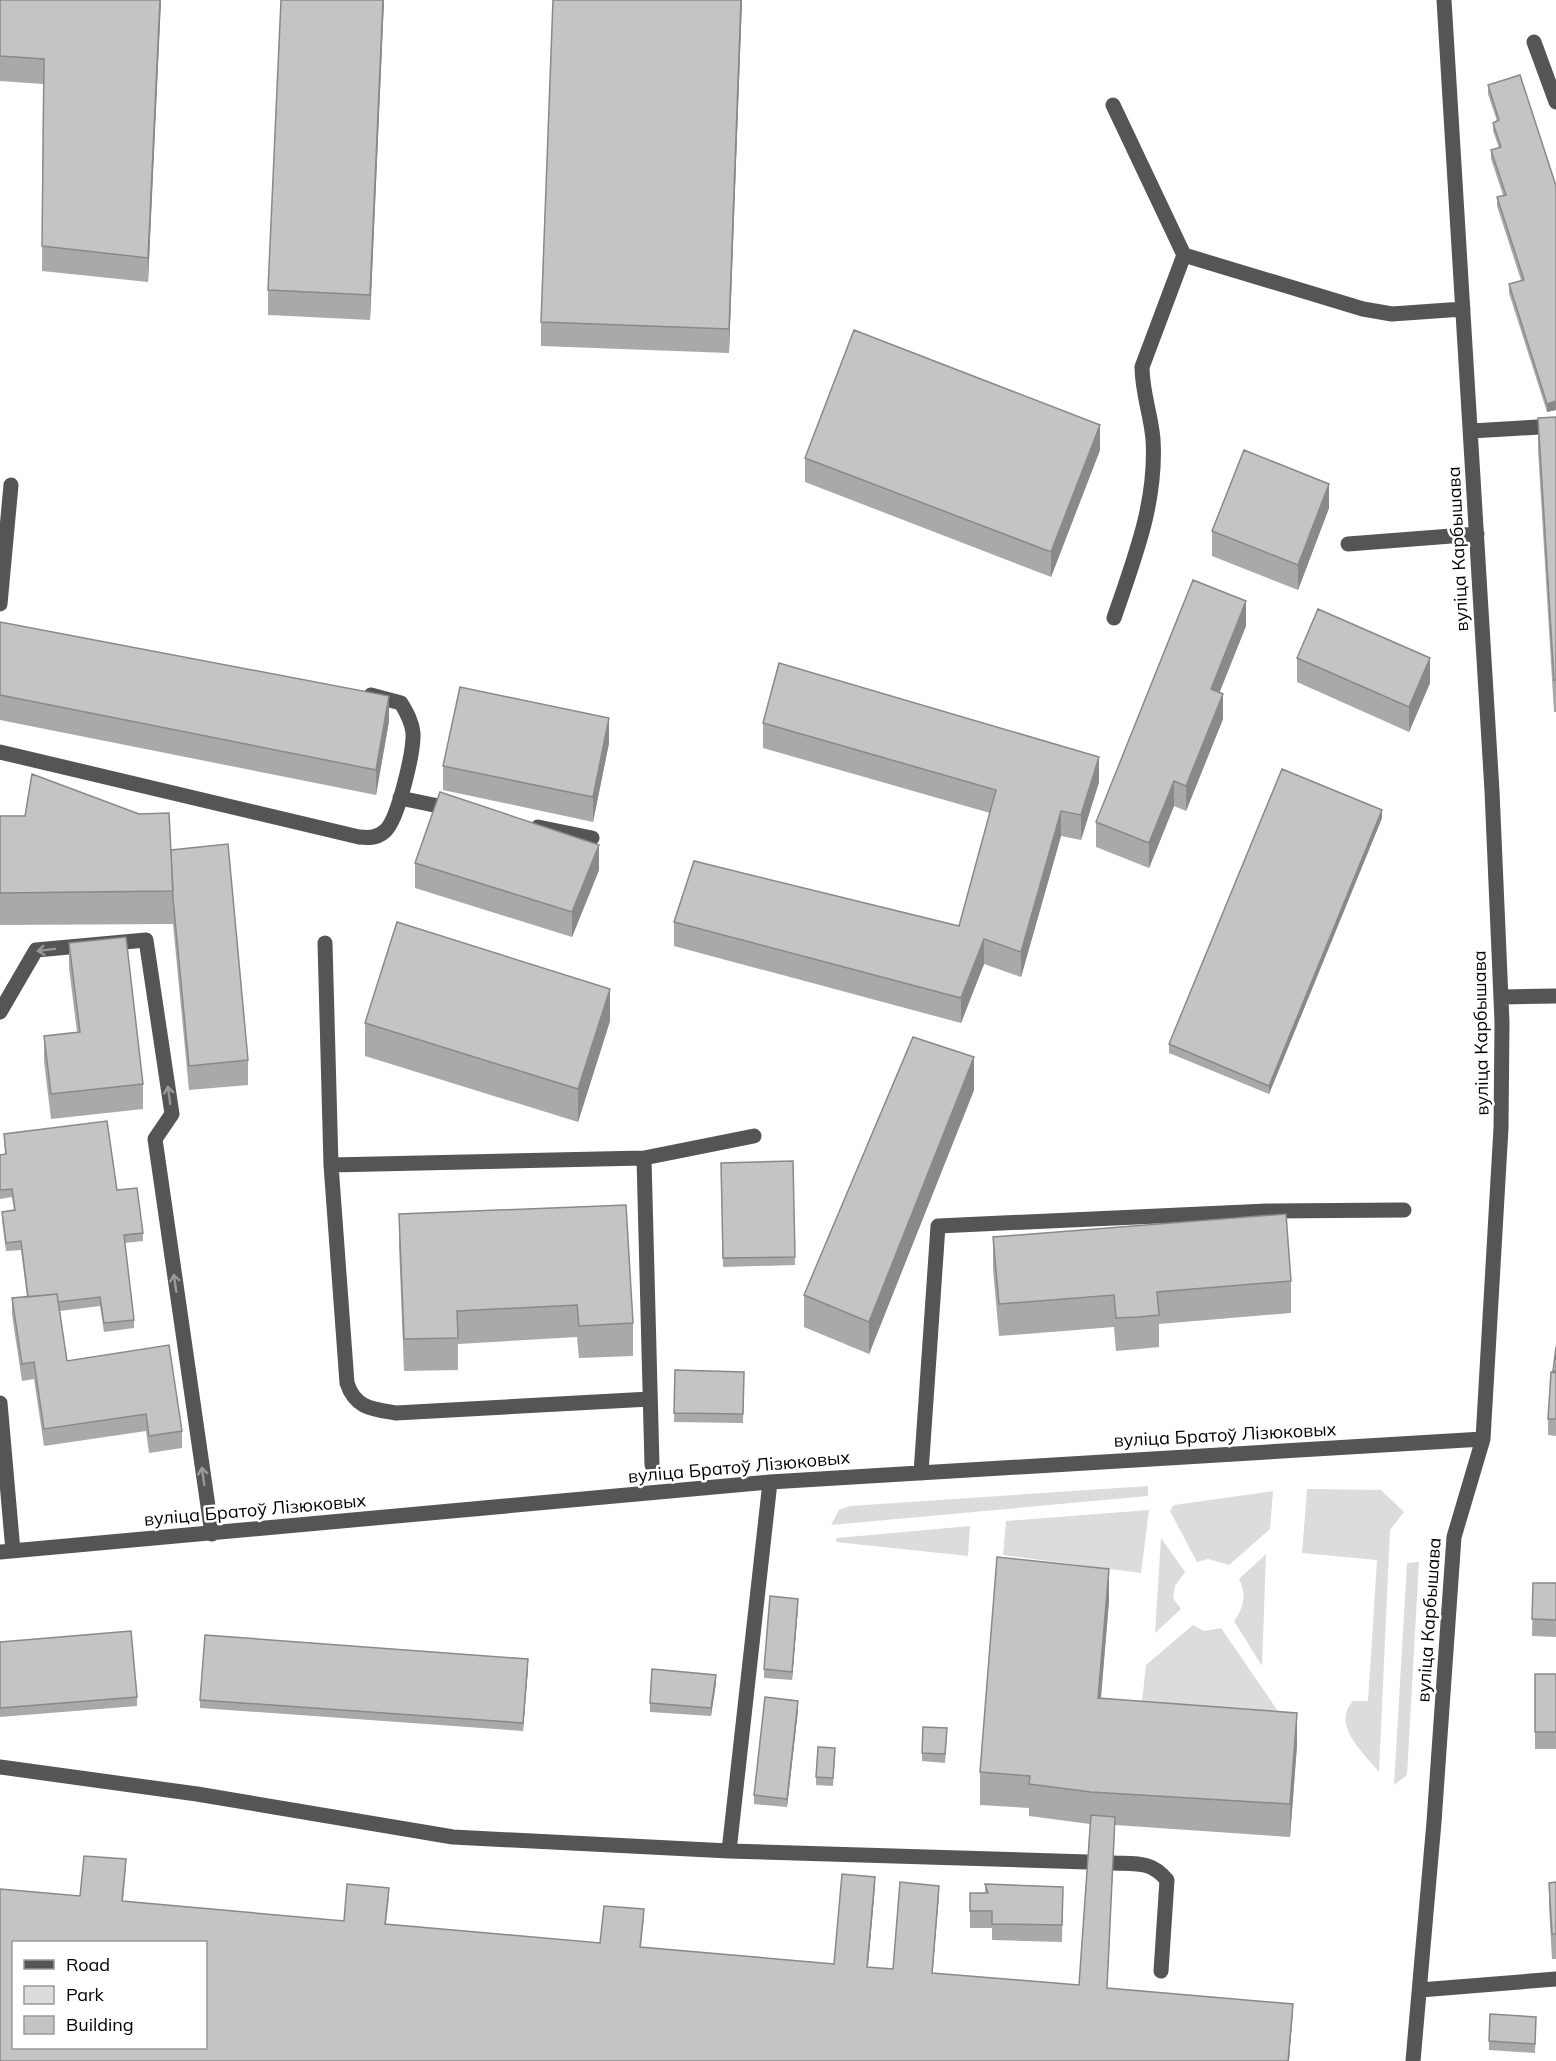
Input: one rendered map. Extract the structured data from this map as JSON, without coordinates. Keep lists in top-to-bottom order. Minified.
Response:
{"streets":{"street":["вуліца Карбышава","вуліца Братоў Лізюковых"]},"crossings":[["вуліца Карбышава","вуліца Братоў Лізюковых"]],"legend":["Road","Park","Building"]}
